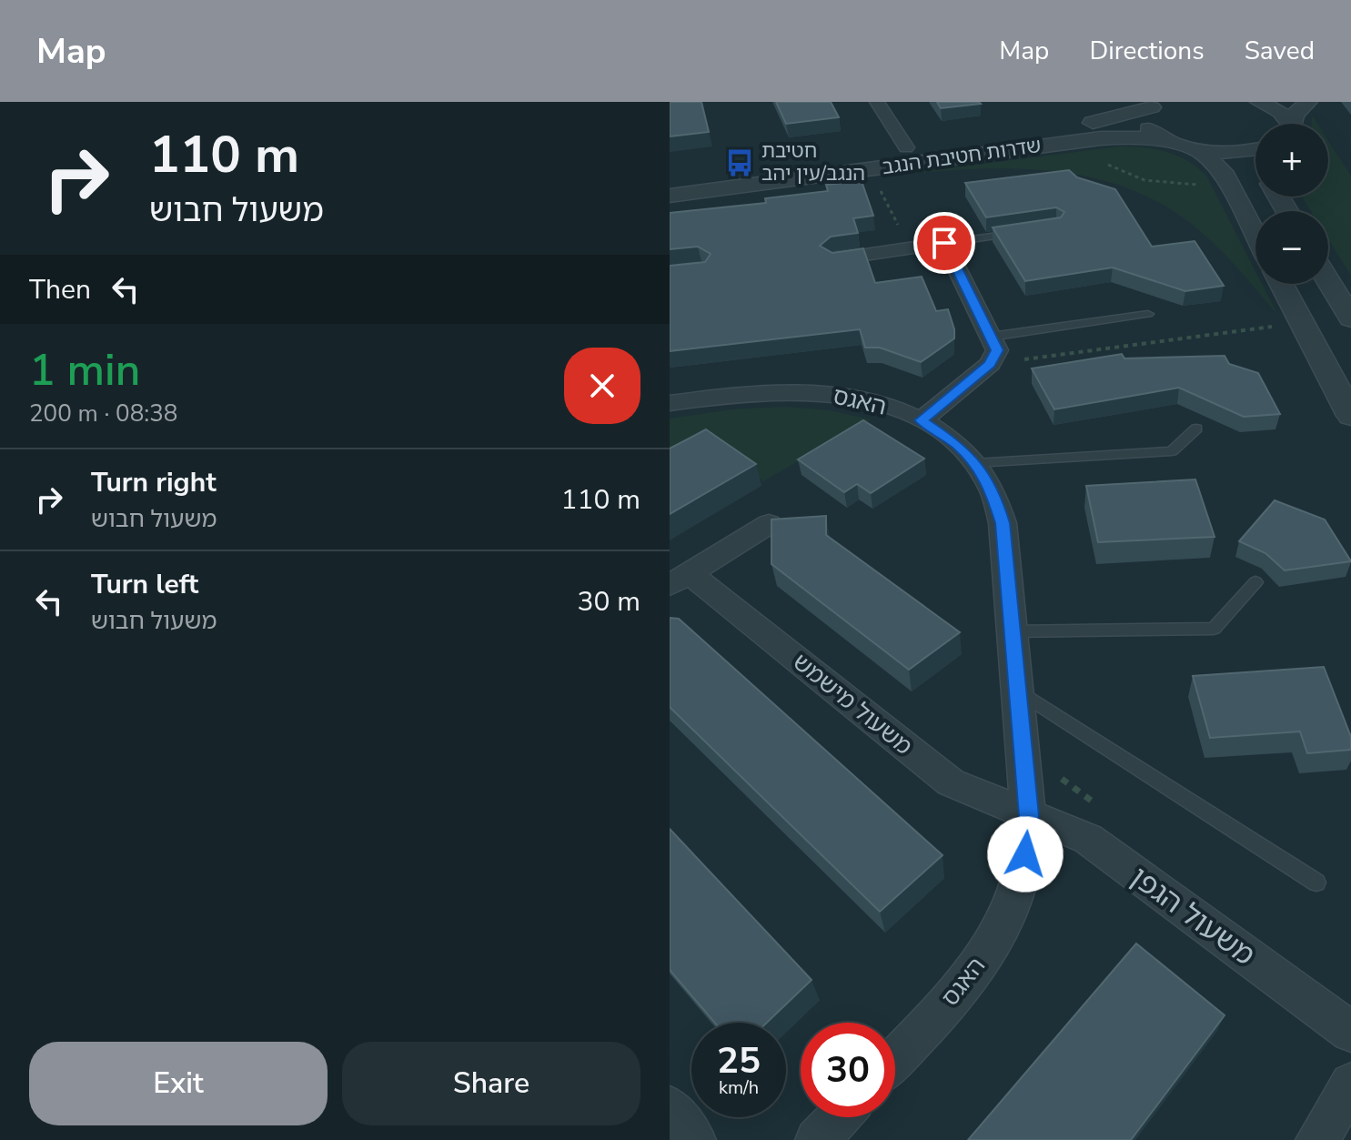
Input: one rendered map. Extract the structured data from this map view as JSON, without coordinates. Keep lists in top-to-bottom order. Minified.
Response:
{"streets":{"street":["שדרות חטיבת הנגב","האגס","משעול מישמש","משעול הגפן"]},"crossings":[["האגס","משעול מישמש"],["האגס","משעול הגפן"],["משעול מישמש","משעול הגפן"]],"places":{"bus stop":["חטיבת הנגב/עין יהב"]},"page":{"header":"Map","nav":["Map","Directions","Saved"],"turn":["110 m","משעול חבוש"],"map_buttons":["+","−"],"then":"Then","heading":["1 min","200 m · 08:38"],"list":[{"name":"Turn right","note":"משעול חבוש","value":"110 m"},{"name":"Turn left","note":"משעול חבוש","value":"30 m"}],"speed":"25 km/h","limit":"30","buttons":["Exit","Share"]}}
